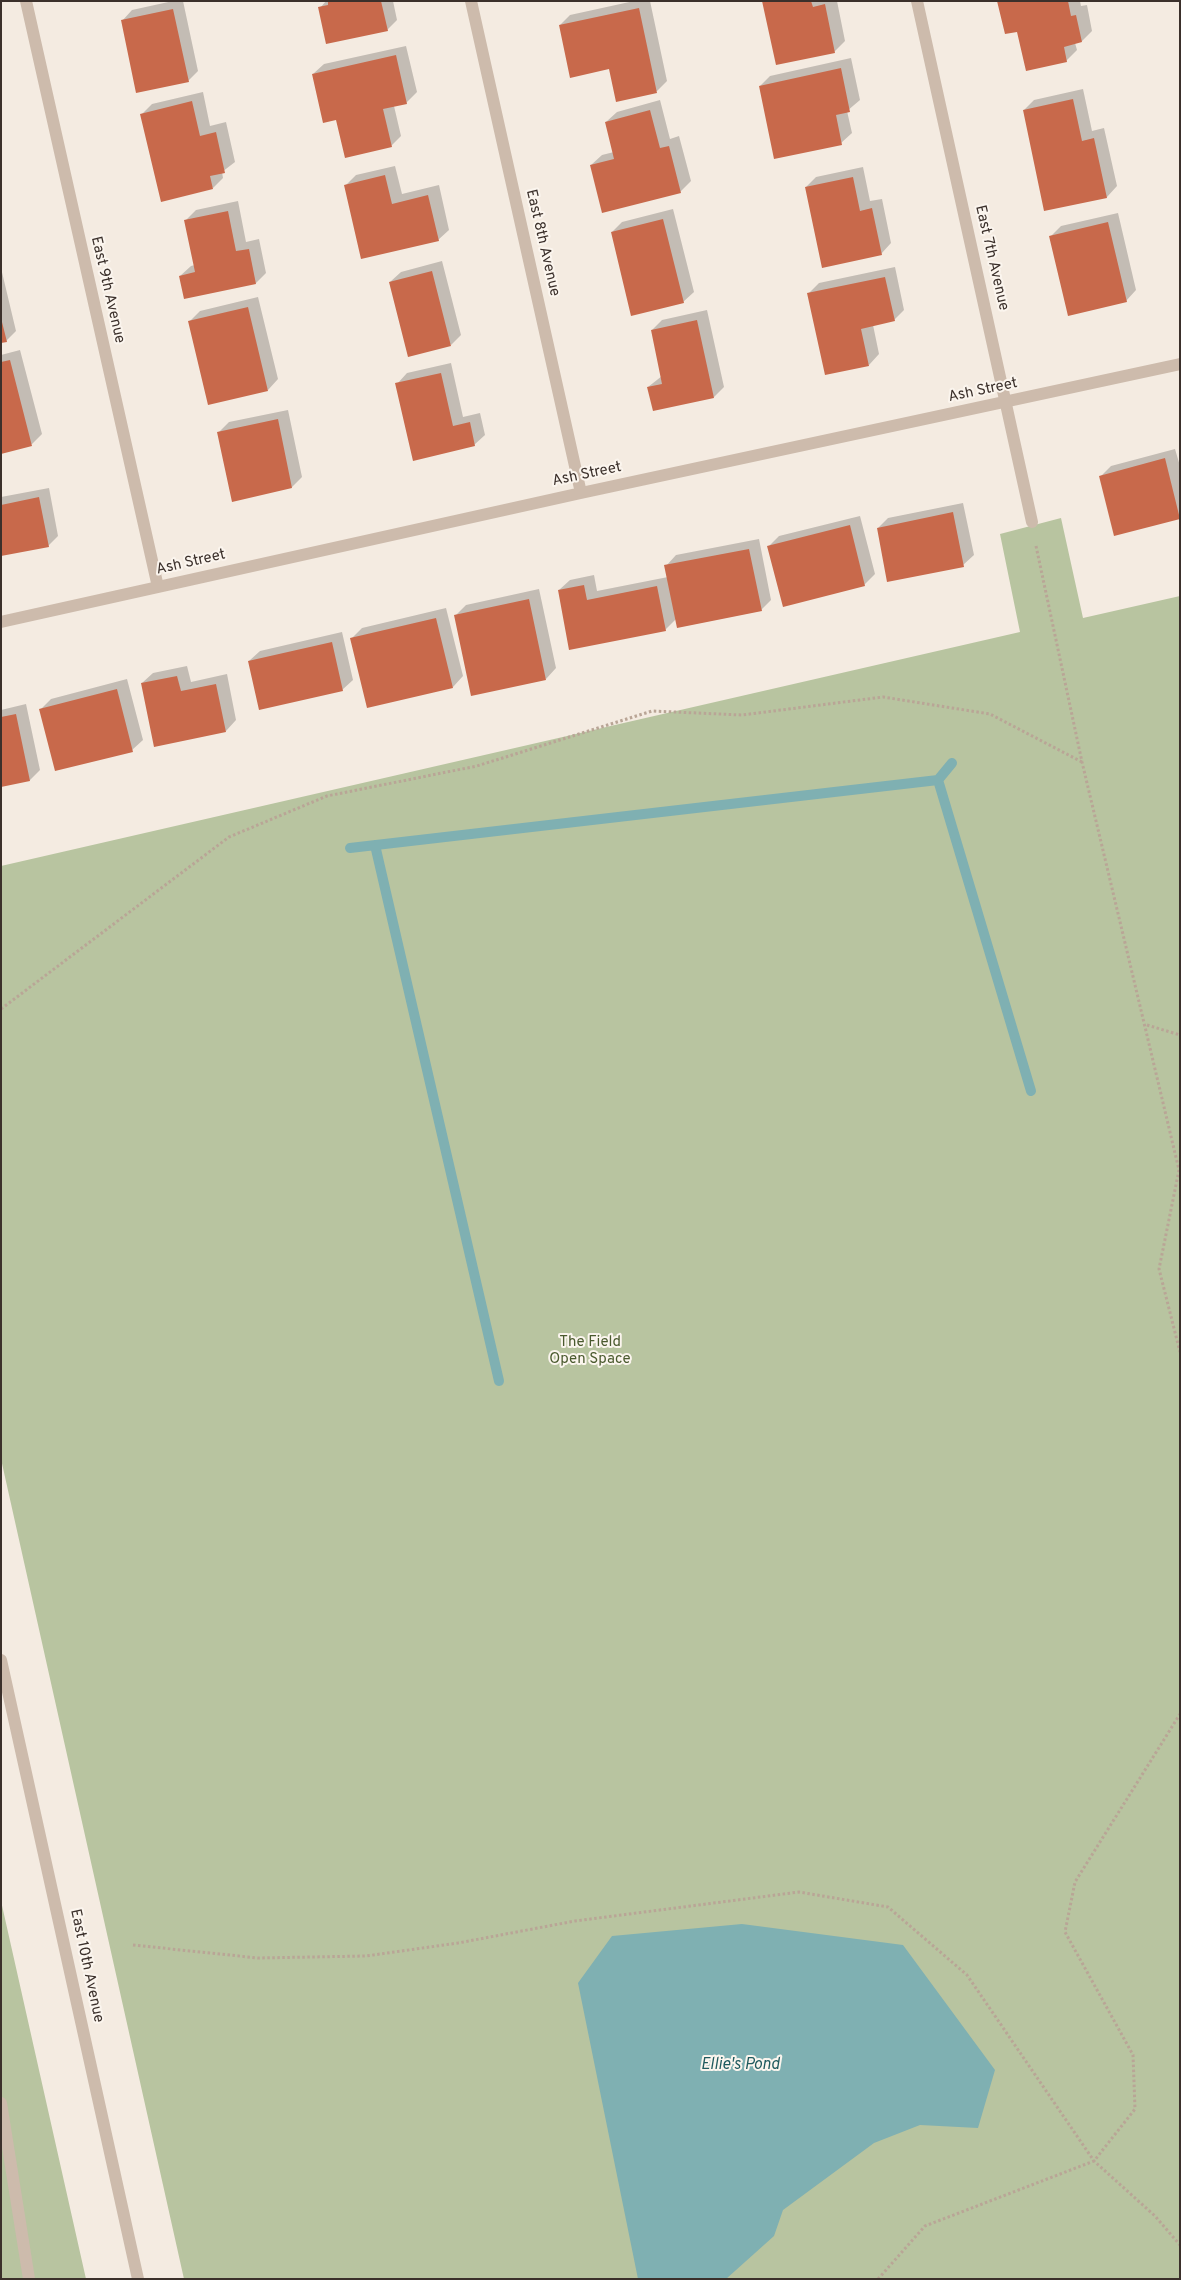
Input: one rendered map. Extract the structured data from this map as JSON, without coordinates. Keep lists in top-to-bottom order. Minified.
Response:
{"streets":{"street":["East 8th Avenue","East 7th Avenue","East 9th Avenue","Ash Street","East 10th Avenue"]},"crossings":[["East 8th Avenue","Ash Street"],["East 7th Avenue","Ash Street"],["East 9th Avenue","Ash Street"]],"water":["Ellie's Pond"],"parks":["The Field Open Space"]}
